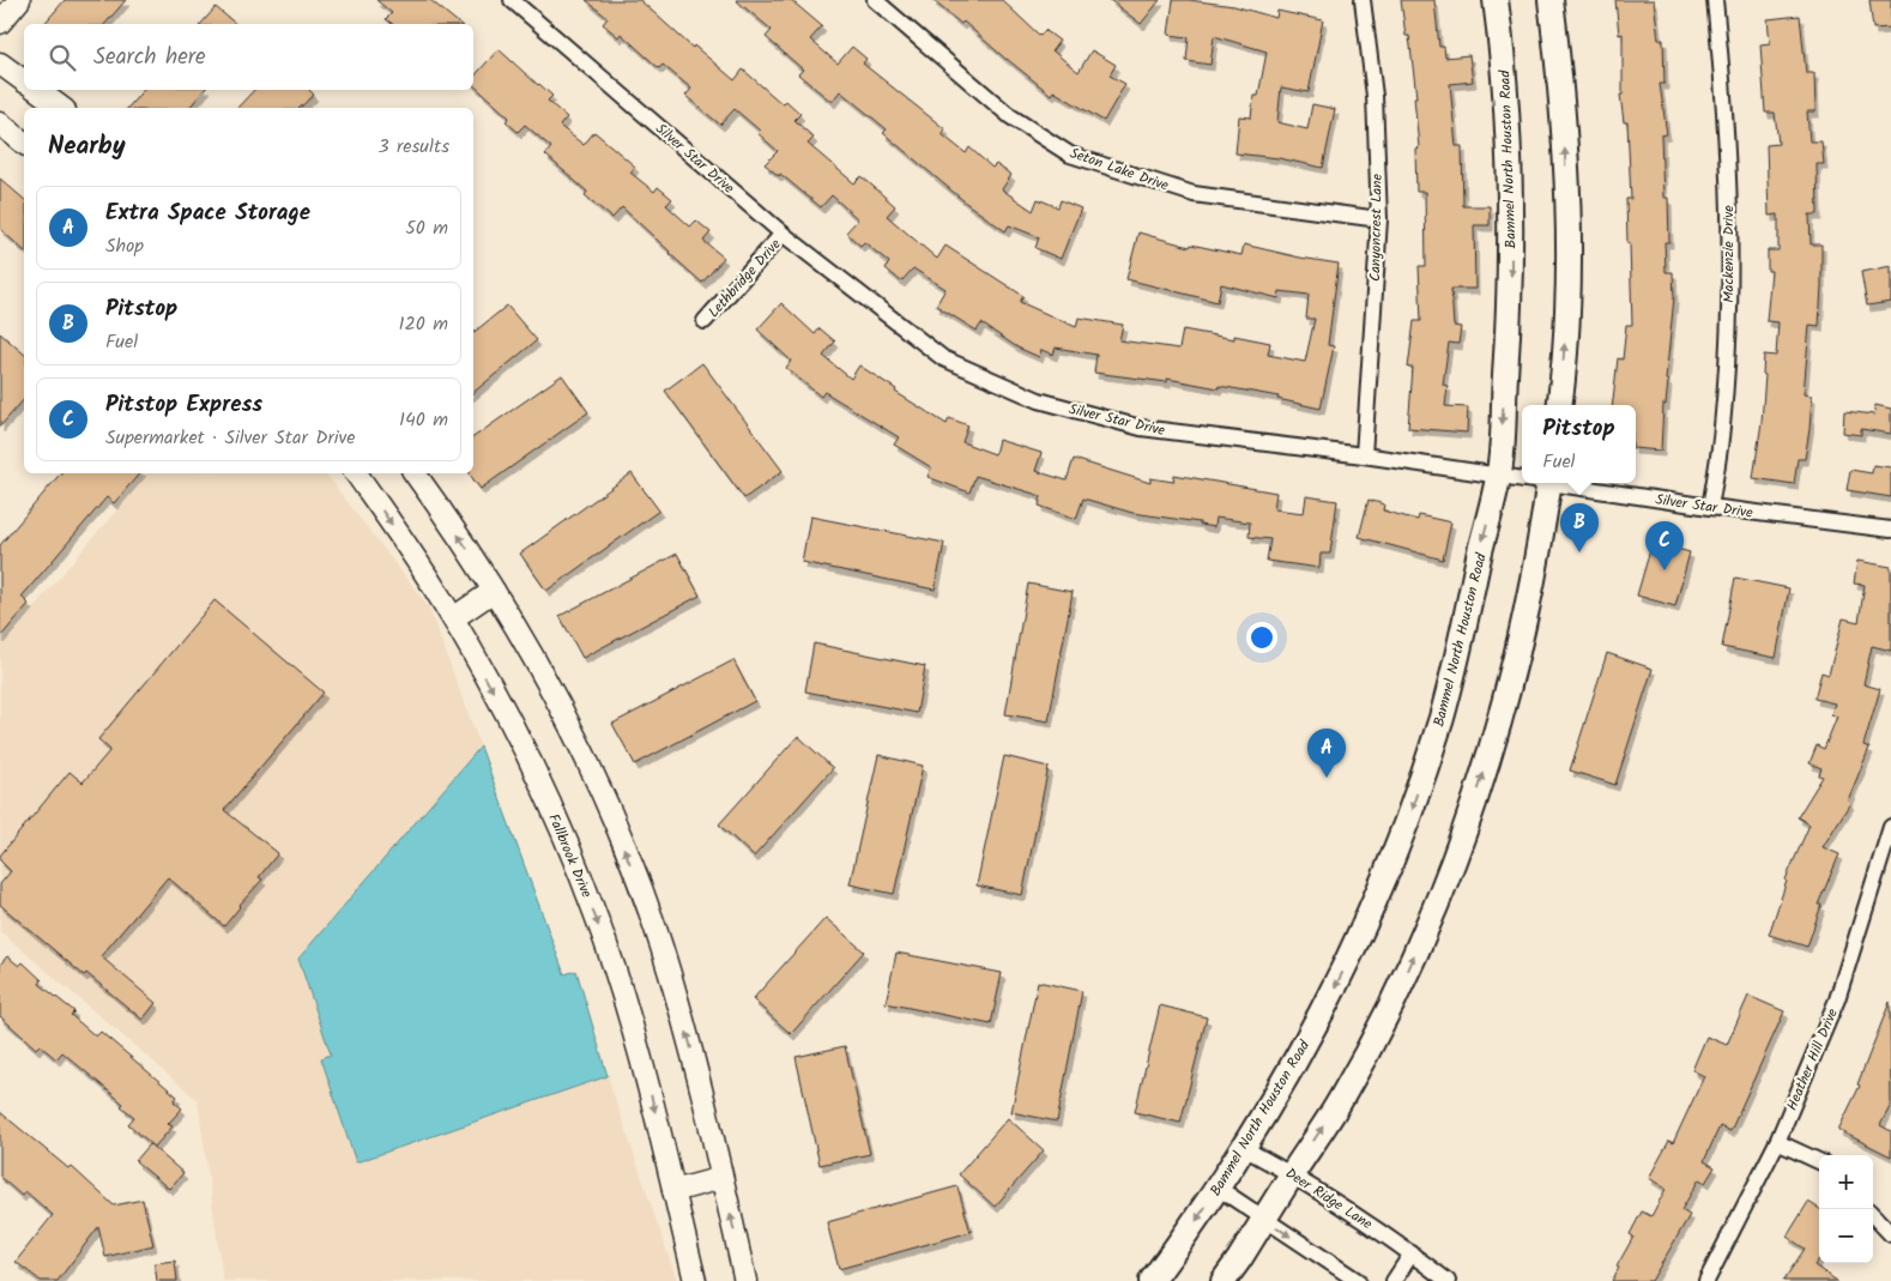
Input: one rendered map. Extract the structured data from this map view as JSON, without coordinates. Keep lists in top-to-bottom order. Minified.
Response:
{"streets":{"main road":["Bammel North Houston Road"],"street":["Silver Star Drive","Seton Lake Drive","Canyoncrest Lane","Mackenzie Drive","Lethbridge Drive","Fallbrook Drive","Heather Hill Drive","Deer Ridge Lane"]},"crossings":[["Silver Star Drive","Bammel North Houston Road"],["Silver Star Drive","Canyoncrest Lane"],["Silver Star Drive","Mackenzie Drive"],["Silver Star Drive","Lethbridge Drive"],["Bammel North Houston Road","Deer Ridge Lane"],["Seton Lake Drive","Canyoncrest Lane"]],"page":{"search":"Search here","heading":["Nearby","3 results"],"list":[{"mark":"A","name":"Extra Space Storage","note":"Shop","value":"50 m"},{"mark":"B","name":"Pitstop","note":"Fuel","value":"120 m"},{"mark":"C","name":"Pitstop Express","note":"Supermarket · Silver Star Drive","value":"140 m"}],"popup":["Pitstop","Fuel"],"pins":["B","C","A"],"map_buttons":["+","−"]}}
